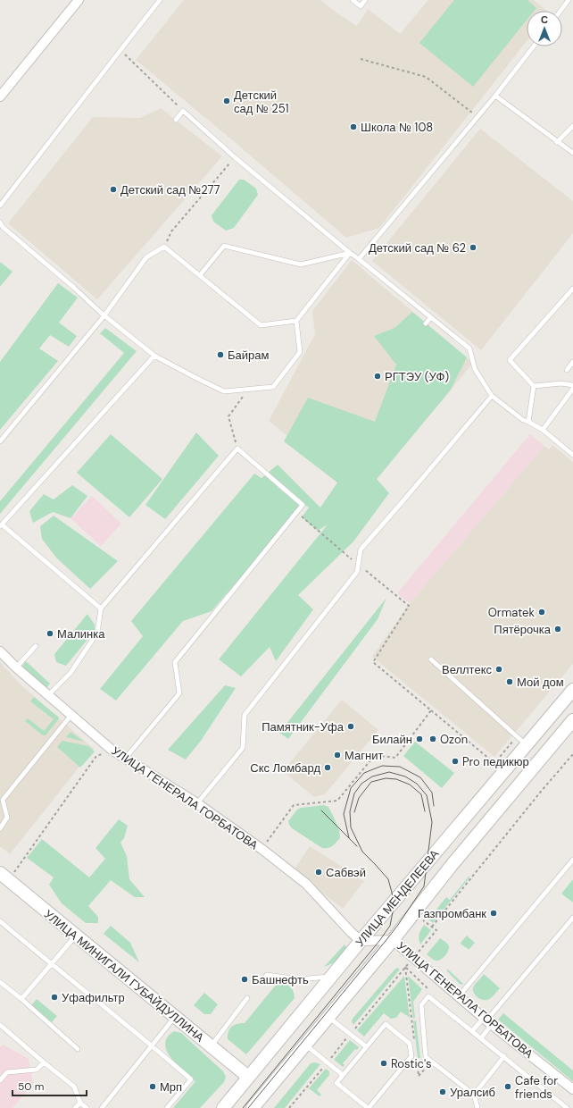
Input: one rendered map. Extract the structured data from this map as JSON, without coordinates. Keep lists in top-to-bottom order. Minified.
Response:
{"streets":{"main road":["УЛИЦА МЕНДЕЛЕЕВА","УЛИЦА МИНИГАЛИ ГУБАЙДУЛЛИНА"],"street":["УЛИЦА ГЕНЕРАЛА ГОРБАТОВА"]},"crossings":[["УЛИЦА ГЕНЕРАЛА ГОРБАТОВА","УЛИЦА МЕНДЕЛЕЕВА"],["УЛИЦА МЕНДЕЛЕЕВА","УЛИЦА МИНИГАЛИ ГУБАЙДУЛЛИНА"]],"places":["Детский сад № 251","Школа № 108","Детский сад №277","Детский сад № 62","Байрам","РГТЭУ (УФ)","Ormatek","Пятёрочка","Малинка","Веллтекс","Мой дом","Памятник-Уфа","Билайн","Ozon","Магнит","Pro педикюр","Скс Ломбард","Сабвэй","Газпромбанк","Башнефть","Уфафильтр","Rostic's","Мрп","Cafe for friends","Уралсиб"],"scale_bar":"50 m","north":"top"}
